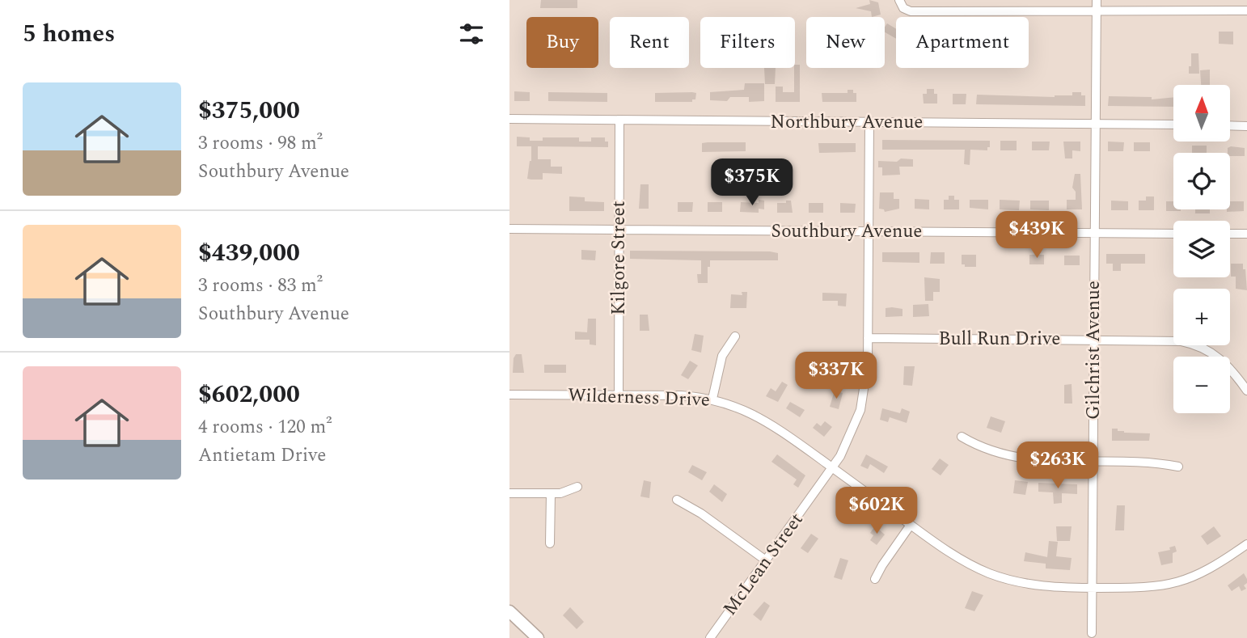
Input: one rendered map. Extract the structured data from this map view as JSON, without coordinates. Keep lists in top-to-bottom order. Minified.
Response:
{"streets":{"street":["Northbury Avenue","Southbury Avenue","Kilgore Street","Bull Run Drive","Gilchrist Avenue","Wilderness Drive","McLean Street"]},"crossings":[["Northbury Avenue","Kilgore Street"],["Northbury Avenue","Gilchrist Avenue"],["Northbury Avenue","McLean Street"],["Southbury Avenue","Kilgore Street"],["Southbury Avenue","Gilchrist Avenue"],["Southbury Avenue","McLean Street"],["Kilgore Street","Wilderness Drive"],["Bull Run Drive","Gilchrist Avenue"],["Bull Run Drive","McLean Street"],["Gilchrist Avenue","Wilderness Drive"],["Wilderness Drive","McLean Street"]],"north":"top","page":{"heading":"5 homes","chip":["Buy","Rent","Filters","New","Apartment"],"list":[{"name":"$375,000","note":"3 rooms · 98 m² · Southbury Avenue"},{"name":"$439,000","note":"3 rooms · 83 m² · Southbury Avenue"},{"name":"$602,000","note":"4 rooms · 120 m² · Antietam Drive"}],"map_buttons":["+","−"],"price":["$375K","$439K","$337K","$263K","$602K"]}}
